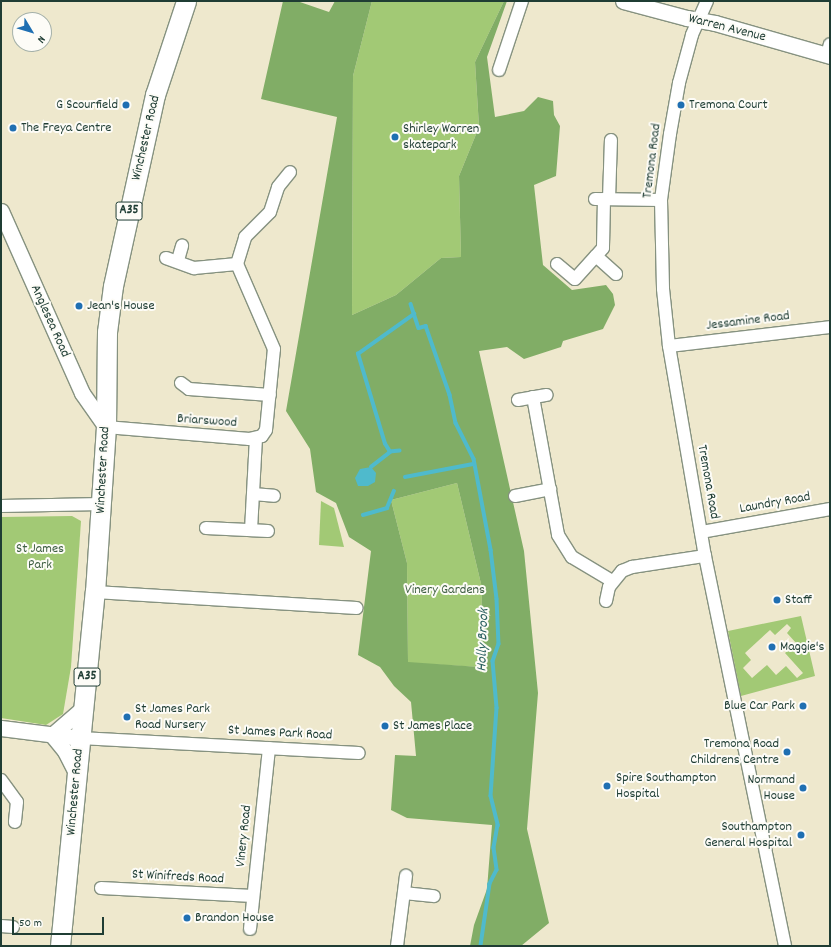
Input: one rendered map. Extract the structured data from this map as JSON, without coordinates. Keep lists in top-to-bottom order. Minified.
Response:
{"streets":{"main road":["Winchester Road","A35"],"street":["Warren Avenue","Tremona Road","Anglesea Road","Jessamine Road","Briarswood","Laundry Road","St James Park Road","Vinery Road","St Winifreds Road"]},"crossings":[["Warren Avenue","Tremona Road"],["Winchester Road","Anglesea Road"],["Winchester Road","Briarswood"],["Winchester Road","St James Park Road"],["Tremona Road","Jessamine Road"],["Tremona Road","Laundry Road"],["Anglesea Road","Briarswood"],["St James Park Road","Vinery Road"],["Vinery Road","St Winifreds Road"]],"water":["Holly Brook"],"parks":["St James Park","Vinery Gardens"],"places":["G Scourfield","Tremona Court","The Freya Centre","Shirley Warren skatepark","Jean's House","Staff","Maggie's","Blue Car Park","St James Park Road Nursery","St James Place","Tremona Road Childrens Centre","Spire Southampton Hospital","Normand House","Southampton General Hospital","Brandon House"],"scale_bar":"50 m","north":"bottom right"}
